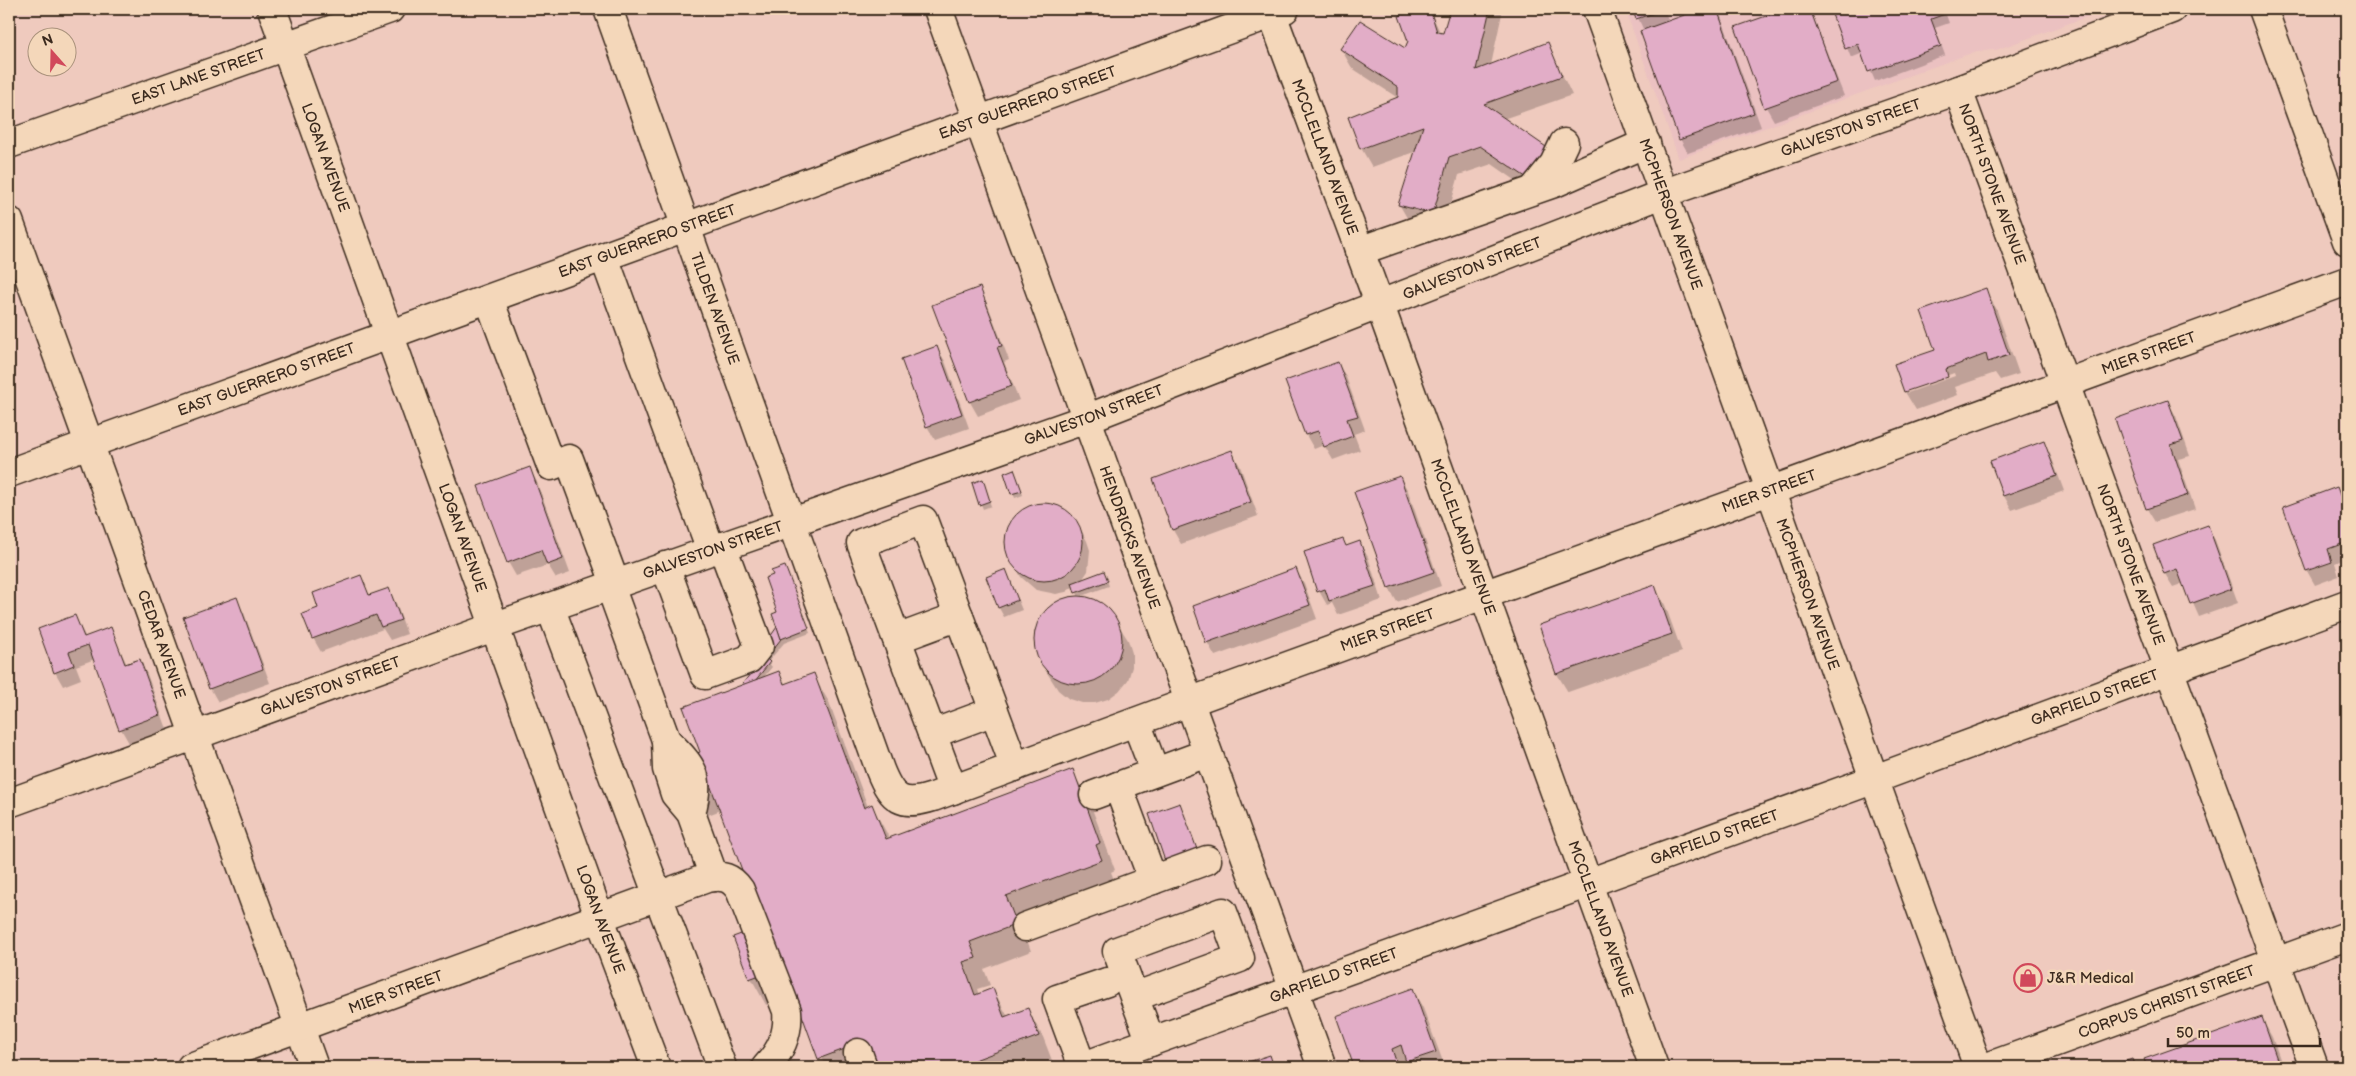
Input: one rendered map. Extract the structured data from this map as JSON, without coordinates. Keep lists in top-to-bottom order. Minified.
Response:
{"streets":{"street":["EAST LANE STREET","EAST GUERRERO STREET","GALVESTON STREET","LOGAN AVENUE","MCCLELLAND AVENUE","NORTH STONE AVENUE","MCPHERSON AVENUE","TILDEN AVENUE","MIER STREET","HENDRICKS AVENUE","CEDAR AVENUE","GARFIELD STREET","CORPUS CHRISTI STREET"]},"crossings":[["EAST LANE STREET","LOGAN AVENUE"],["EAST GUERRERO STREET","LOGAN AVENUE"],["EAST GUERRERO STREET","MCCLELLAND AVENUE"],["EAST GUERRERO STREET","TILDEN AVENUE"],["EAST GUERRERO STREET","HENDRICKS AVENUE"],["EAST GUERRERO STREET","CEDAR AVENUE"],["GALVESTON STREET","LOGAN AVENUE"],["GALVESTON STREET","MCCLELLAND AVENUE"],["GALVESTON STREET","NORTH STONE AVENUE"],["GALVESTON STREET","MCPHERSON AVENUE"],["GALVESTON STREET","TILDEN AVENUE"],["GALVESTON STREET","HENDRICKS AVENUE"],["GALVESTON STREET","CEDAR AVENUE"],["LOGAN AVENUE","MIER STREET"],["MCCLELLAND AVENUE","MIER STREET"],["MCCLELLAND AVENUE","GARFIELD STREET"],["NORTH STONE AVENUE","MIER STREET"],["NORTH STONE AVENUE","GARFIELD STREET"],["NORTH STONE AVENUE","CORPUS CHRISTI STREET"],["MCPHERSON AVENUE","MIER STREET"],["MCPHERSON AVENUE","GARFIELD STREET"],["TILDEN AVENUE","MIER STREET"],["MIER STREET","HENDRICKS AVENUE"],["MIER STREET","CEDAR AVENUE"],["HENDRICKS AVENUE","GARFIELD STREET"]],"places":{"shop":["J&R Medical"]},"scale_bar":"50 m","north":"top"}
